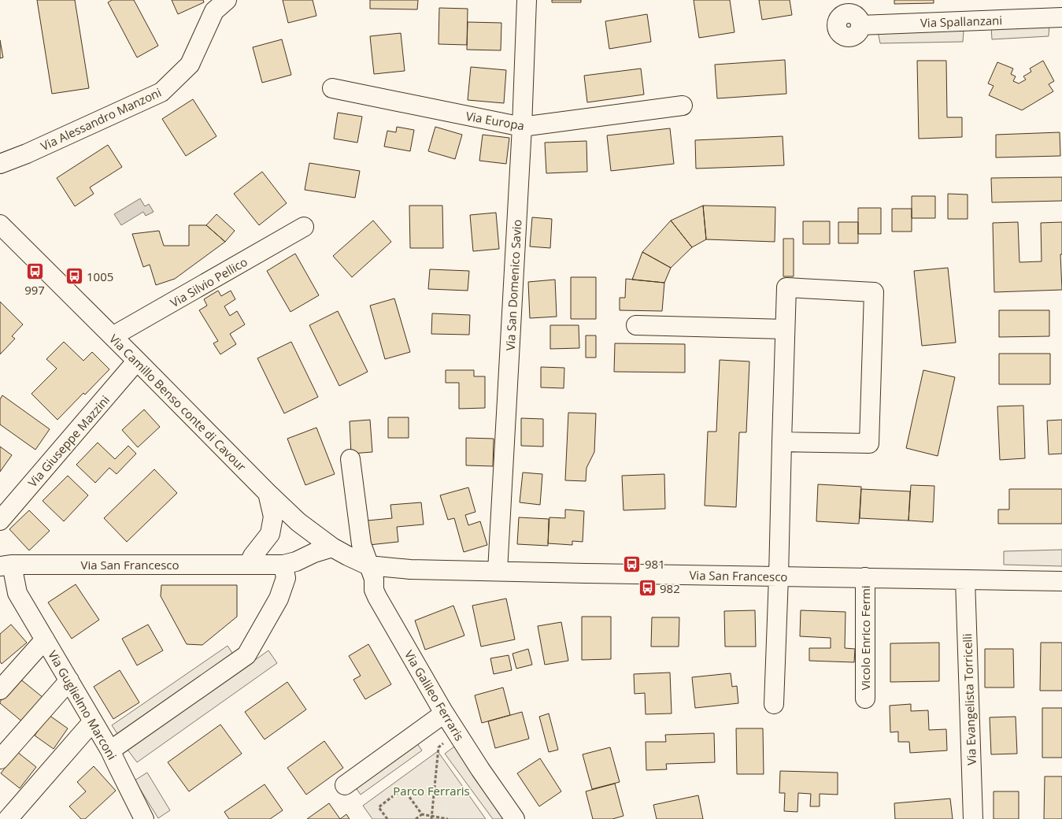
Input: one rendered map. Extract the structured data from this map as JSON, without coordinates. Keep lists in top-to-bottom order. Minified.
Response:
{"streets":{"street":["Via Spallanzani","Via Alessandro Manzoni","Via Europa","Via Silvio Pellico","Via San Domenico Savio","Via Camillo Benso conte di Cavour","Via Giuseppe Mazzini","Via San Francesco","Vicolo Enrico Fermi","Via Galileo Ferraris","Via Evangelista Torricelli","Via Guglielmo Marconi"]},"crossings":[["Via Europa","Via San Domenico Savio"],["Via Silvio Pellico","Via Camillo Benso conte di Cavour"],["Via San Domenico Savio","Via San Francesco"],["Via Camillo Benso conte di Cavour","Via Giuseppe Mazzini"],["Via Camillo Benso conte di Cavour","Via San Francesco"],["Via Camillo Benso conte di Cavour","Via Galileo Ferraris"],["Via San Francesco","Vicolo Enrico Fermi"],["Via San Francesco","Via Galileo Ferraris"],["Via San Francesco","Via Evangelista Torricelli"],["Via San Francesco","Via Guglielmo Marconi"]],"parks":["Parco Ferraris"],"places":{"bus stop":["997","1005","981","982"]}}
